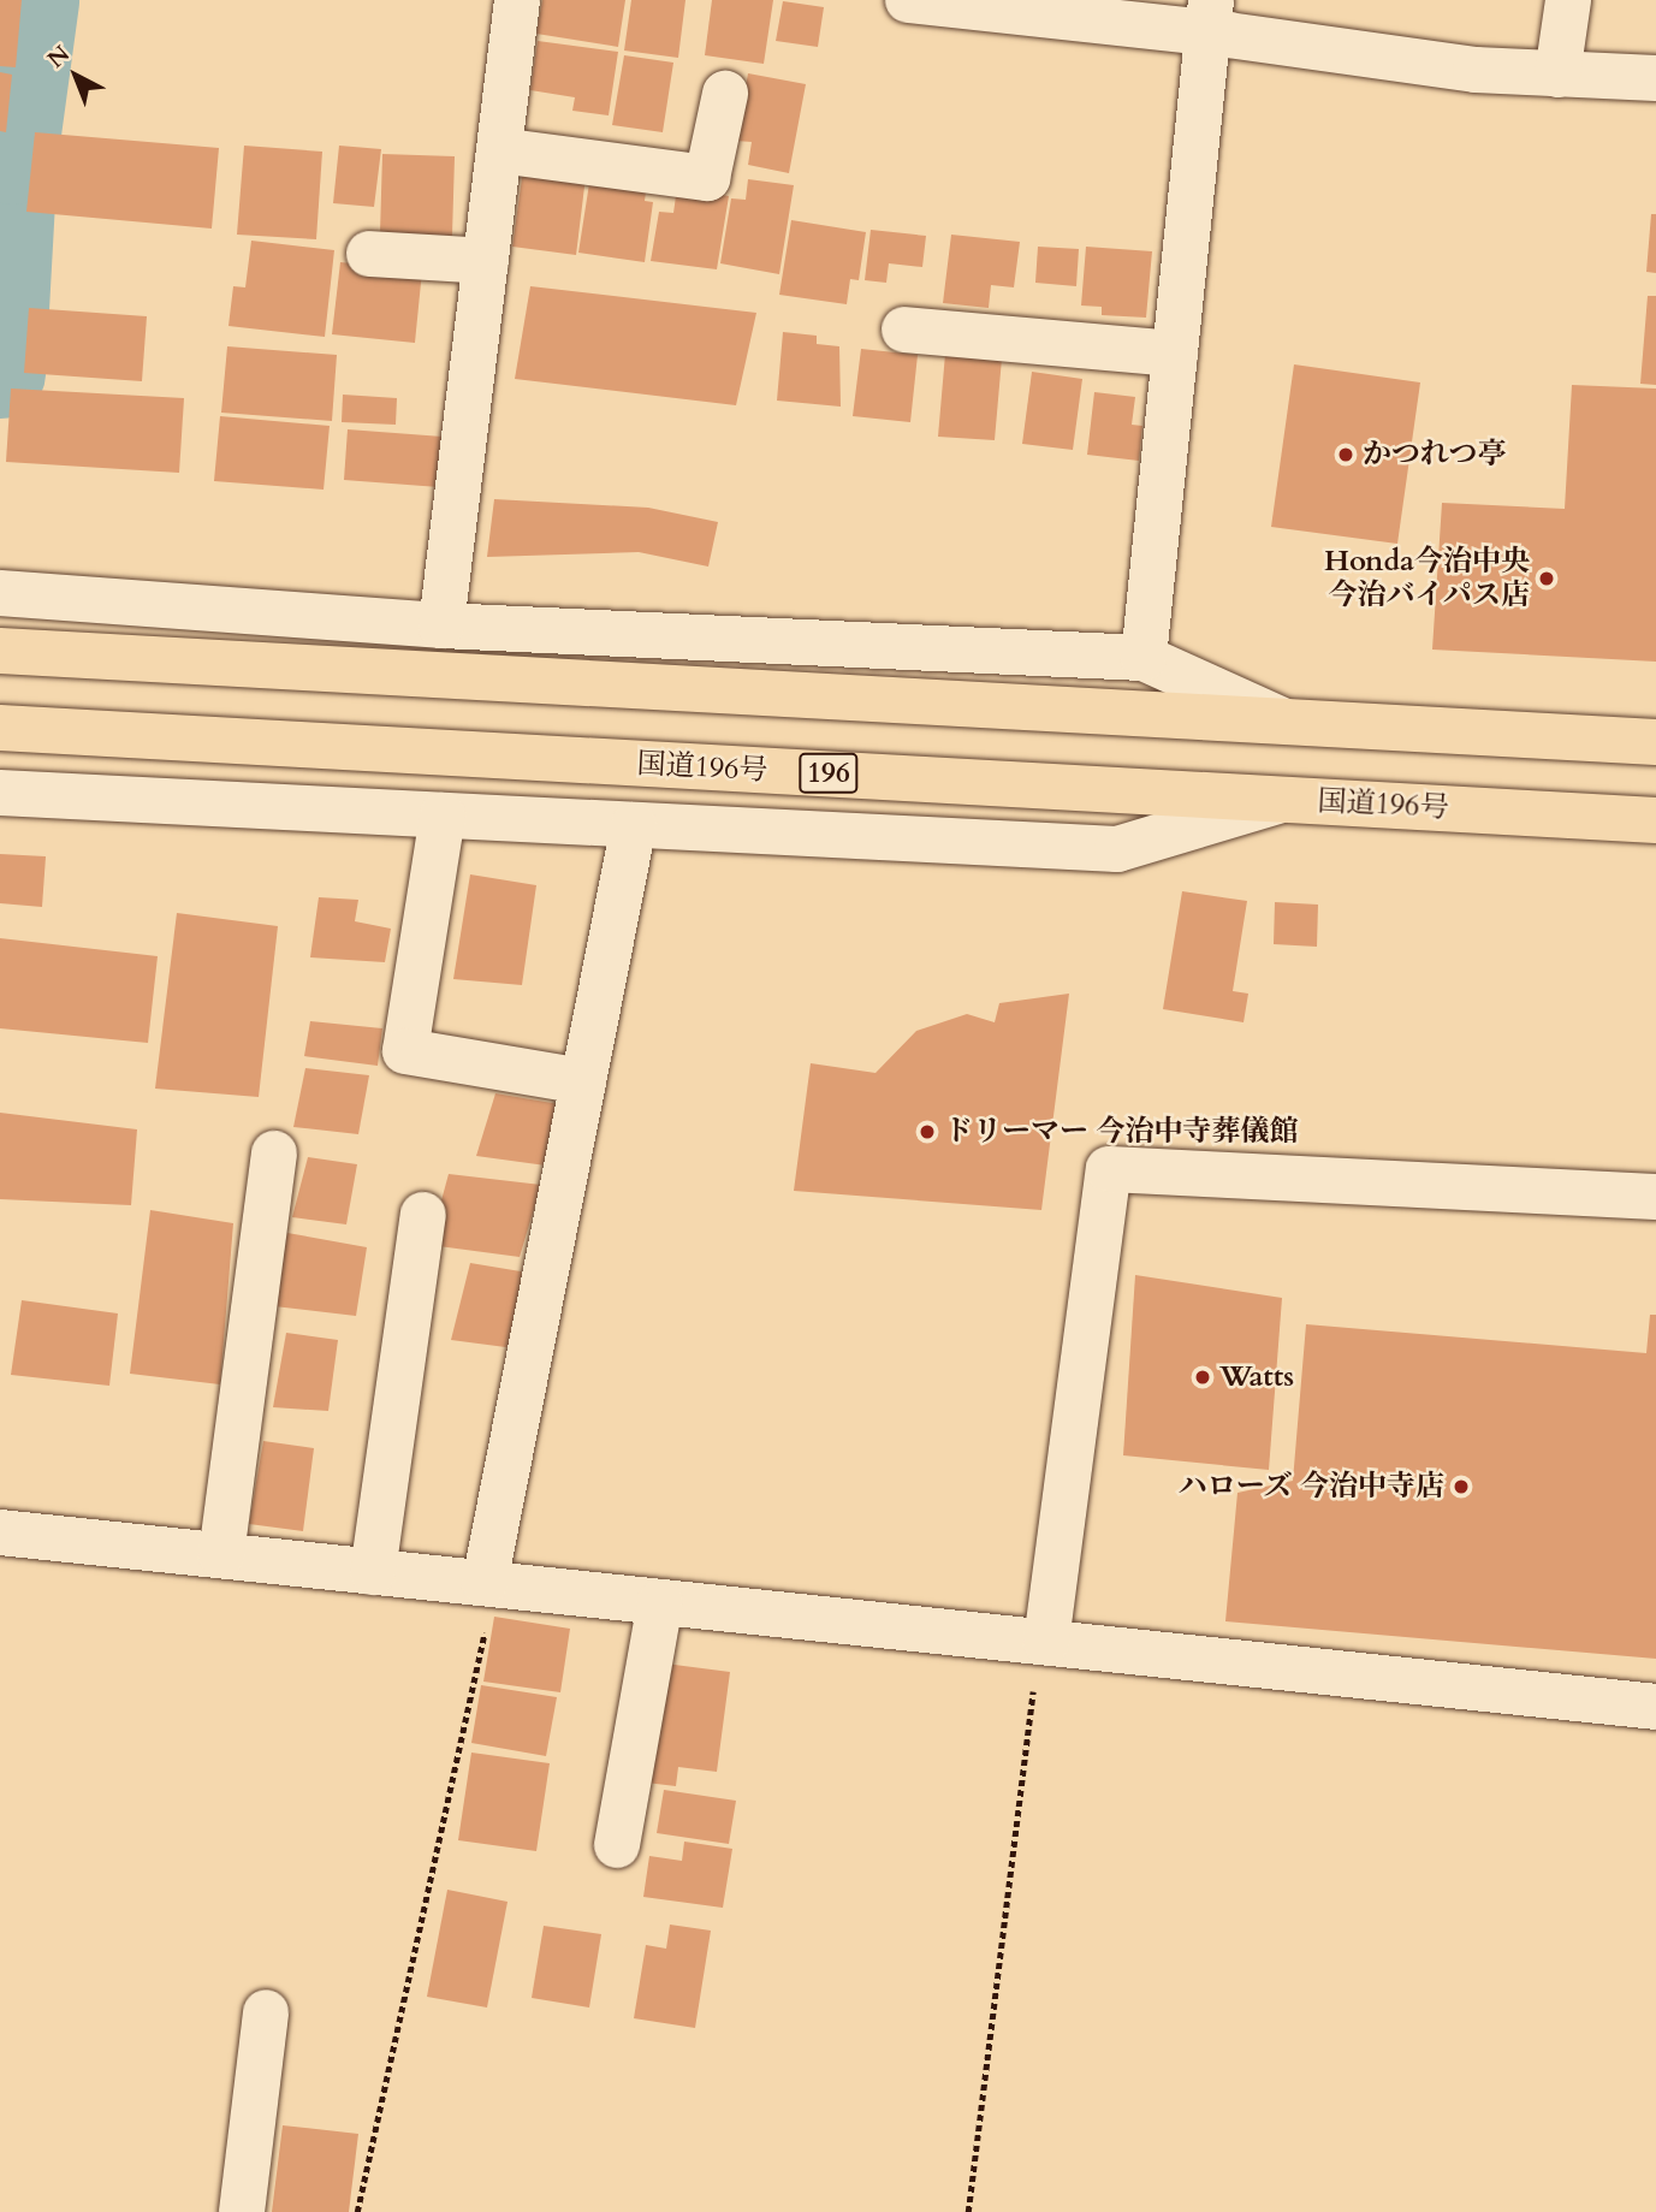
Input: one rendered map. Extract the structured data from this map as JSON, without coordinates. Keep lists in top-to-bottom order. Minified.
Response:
{"streets":{"highway":["国道196号","196"]},"places":["かつれつ亭","Honda今治中央 今治バイパス店","ドリーマー 今治中寺葬儀館","Watts","ハローズ 今治中寺店"],"north":"top left"}
